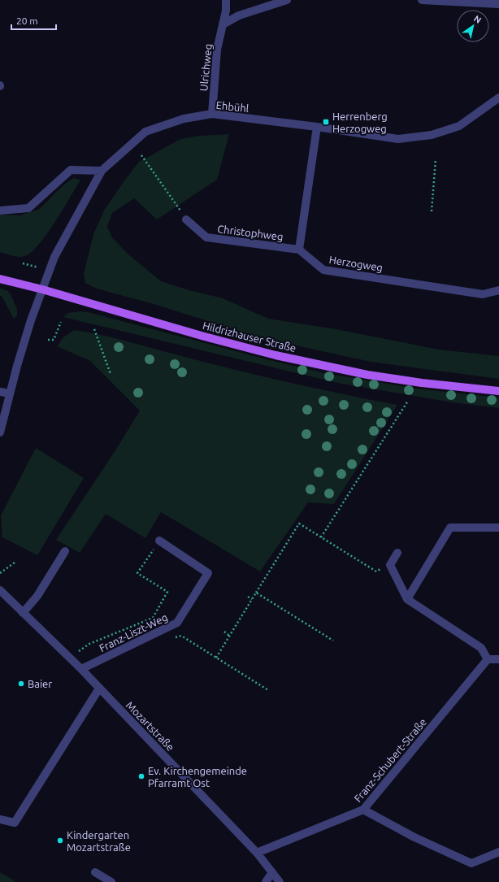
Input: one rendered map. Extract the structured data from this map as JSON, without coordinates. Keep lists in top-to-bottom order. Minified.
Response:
{"streets":{"main road":["Hildrizhauser Straße"],"street":["Ulrichweg","Ehbühl","Christophweg","Herzogweg","Franz-Liszt-Weg","Mozartstraße","Franz-Schubert-Straße"]},"crossings":[["Ulrichweg","Ehbühl"],["Ehbühl","Hildrizhauser Straße"],["Christophweg","Herzogweg"],["Franz-Liszt-Weg","Mozartstraße"],["Mozartstraße","Franz-Schubert-Straße"]],"places":{"transit":["Herrenberg Herzogweg"],"other":["Baier","Ev. Kirchengemeinde Pfarramt Ost","Kindergarten Mozartstraße"]},"scale_bar":"20 m","north":"top right"}
